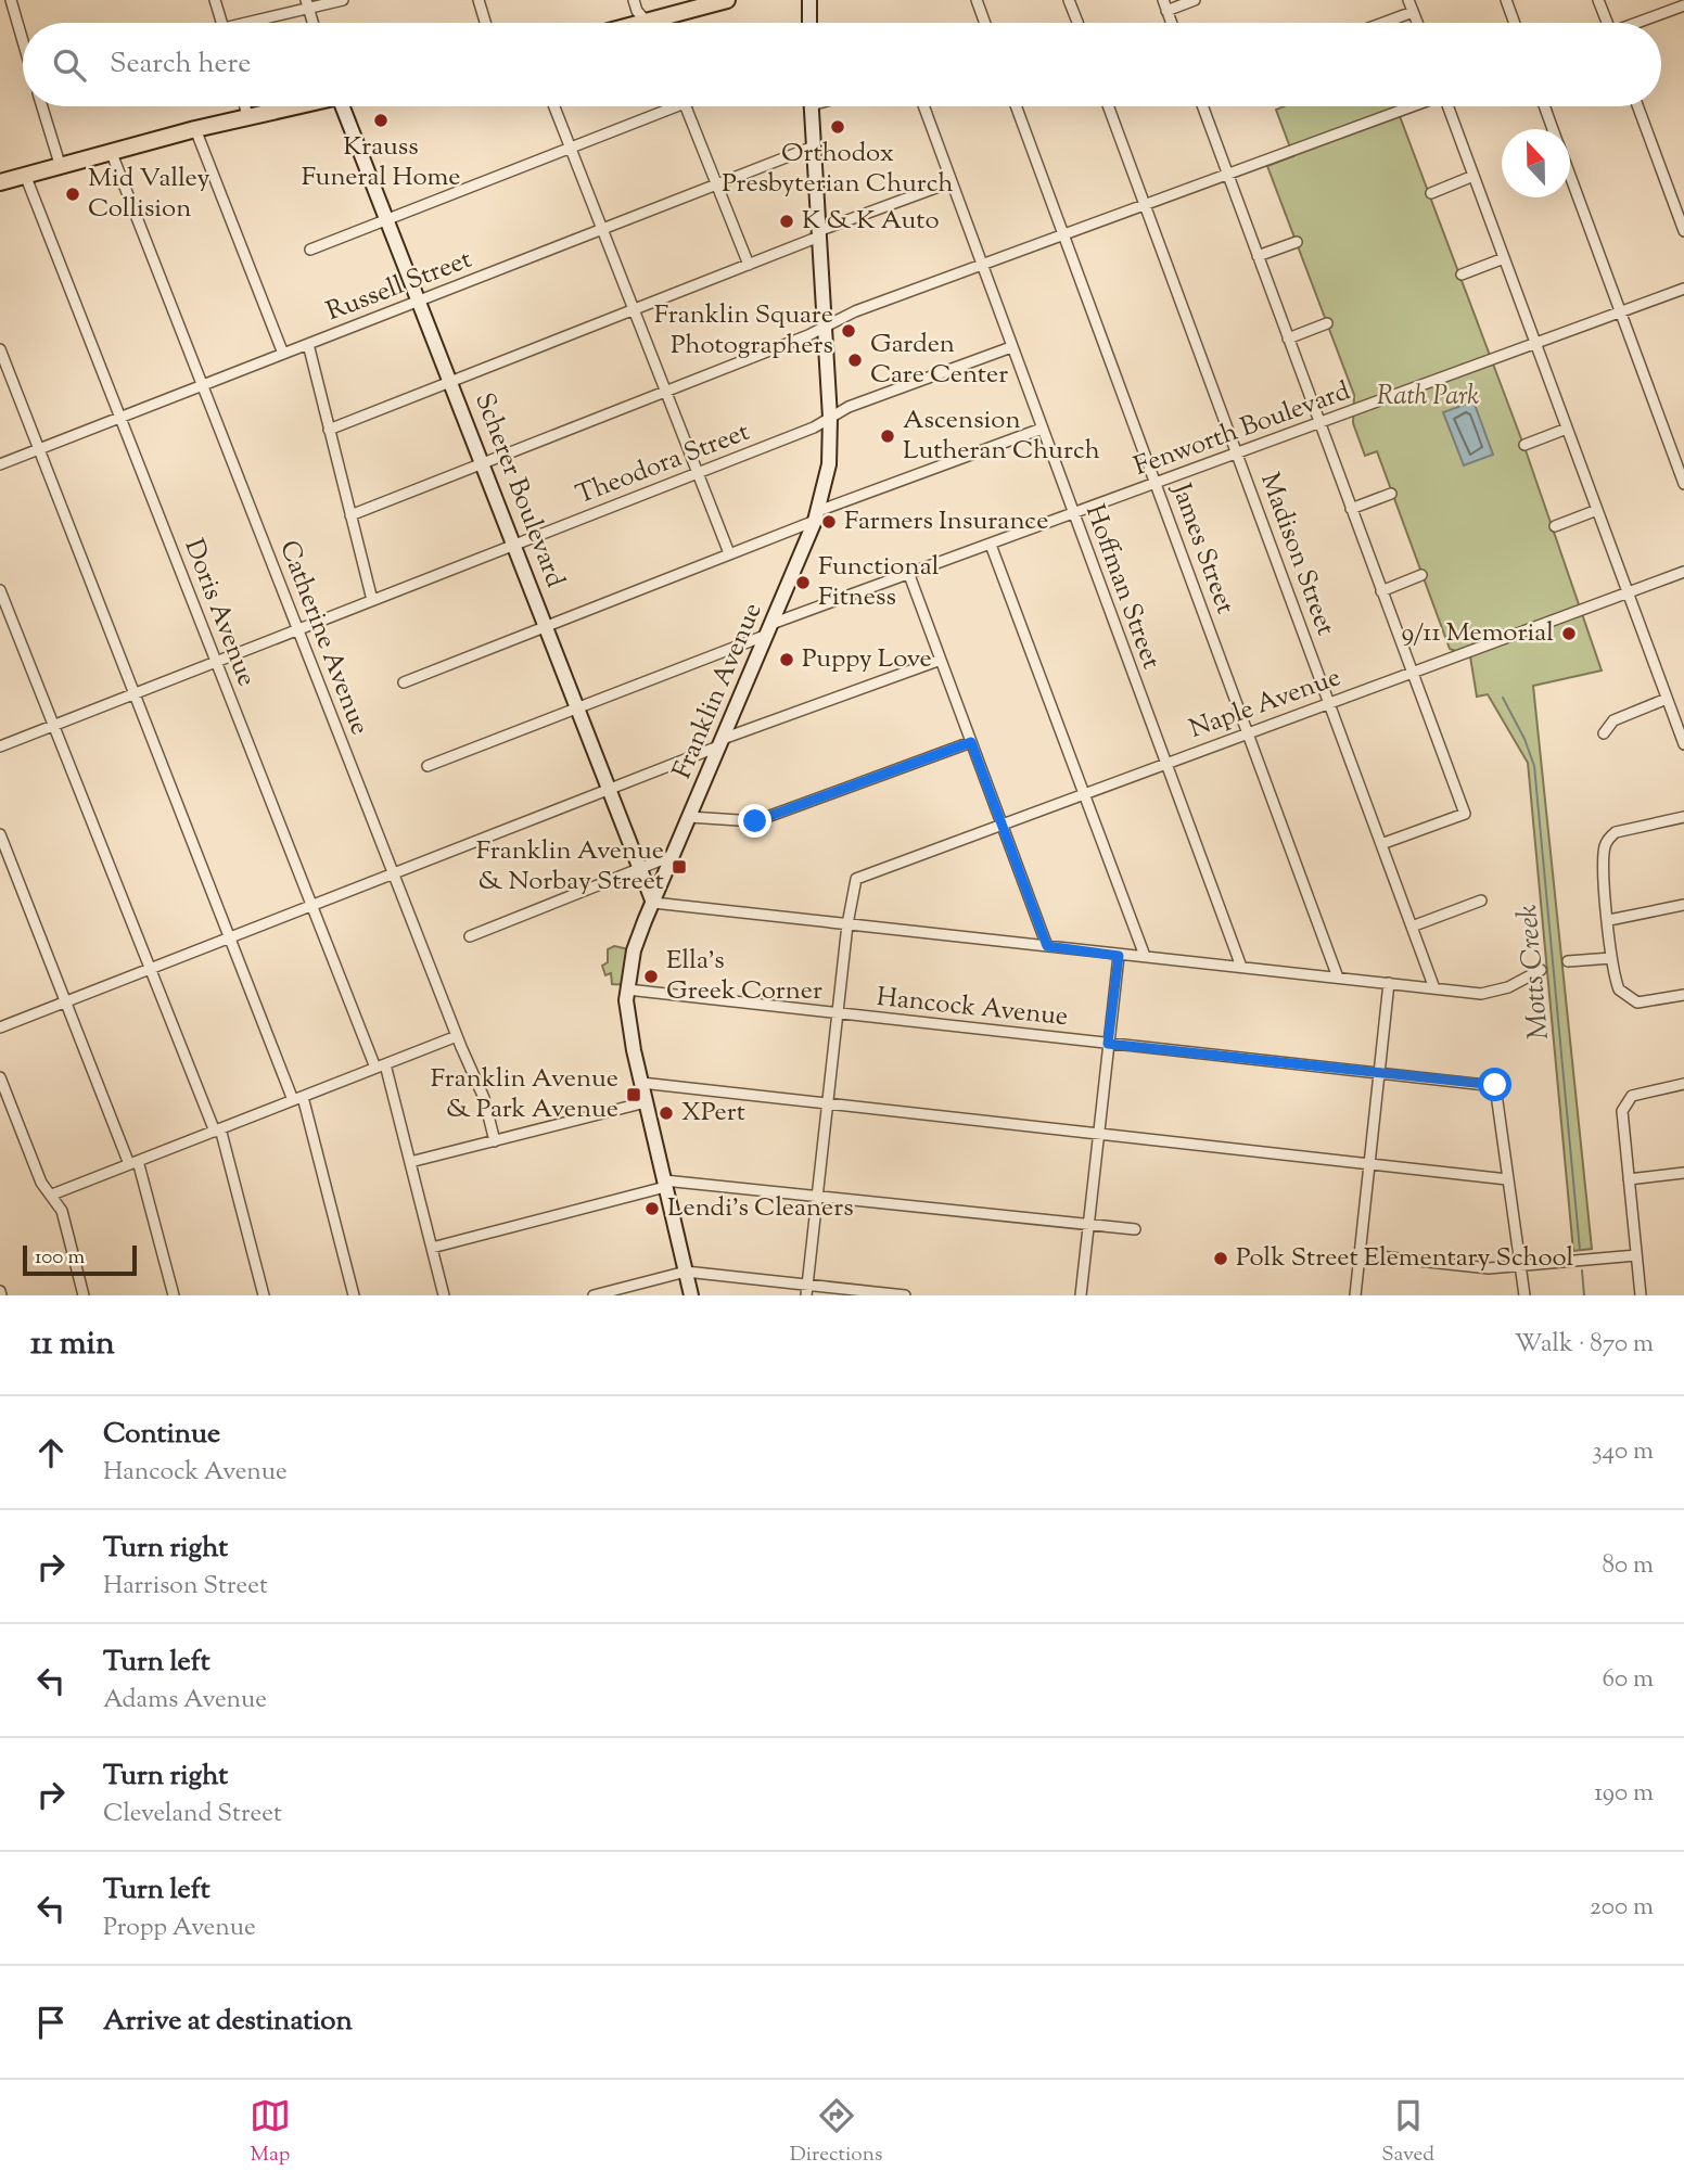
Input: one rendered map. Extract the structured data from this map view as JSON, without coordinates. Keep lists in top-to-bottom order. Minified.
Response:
{"streets":{"main road":["Scherer Boulevard","Franklin Avenue"],"street":["Russell Street","Fenworth Boulevard","Theodora Street","James Street","Madison Street","Hoffman Street","Doris Avenue","Catherine Avenue","Naple Avenue","Hancock Avenue"]},"crossings":[["Russell Street","Scherer Boulevard"],["Russell Street","Doris Avenue"],["Russell Street","Catherine Avenue"],["Russell Street","Franklin Avenue"],["Fenworth Boulevard","Scherer Boulevard"],["Fenworth Boulevard","James Street"],["Fenworth Boulevard","Madison Street"],["Fenworth Boulevard","Hoffman Street"],["Fenworth Boulevard","Franklin Avenue"],["Theodora Street","Scherer Boulevard"],["Theodora Street","Hoffman Street"],["Theodora Street","Doris Avenue"],["Theodora Street","Catherine Avenue"],["Theodora Street","Franklin Avenue"],["Scherer Boulevard","Franklin Avenue"],["James Street","Naple Avenue"],["Madison Street","Naple Avenue"],["Hoffman Street","Naple Avenue"],["Franklin Avenue","Hancock Avenue"]],"water":["Motts Creek"],"parks":["Rath Park"],"places":{"other":["Krauss Funeral Home","Orthodox Presbyterian Church","Mid Valley Collision","K & K Auto","Franklin Square Photographers","Garden Care Center","Ascension Lutheran Church","Farmers Insurance","Functional Fitness","9/11 Memorial","Puppy Love","Ella's Greek Corner","XPert","Lendi's Cleaners","Polk Street Elementary School"],"transit":["Franklin Avenue & Norbay Street","Franklin Avenue & Park Avenue"]},"scale_bar":"100 m","north":"top","page":{"search":"Search here","scale":"100 m","heading":["11 min","Walk · 870 m"],"list":[["Continue","Hancock Avenue","340 m"],["Turn right","Harrison Street","80 m"],["Turn left","Adams Avenue","60 m"],["Turn right","Cleveland Street","190 m"],["Turn left","Propp Avenue","200 m"],"Arrive at destination"],"nav":["Map","Directions","Saved"]}}
